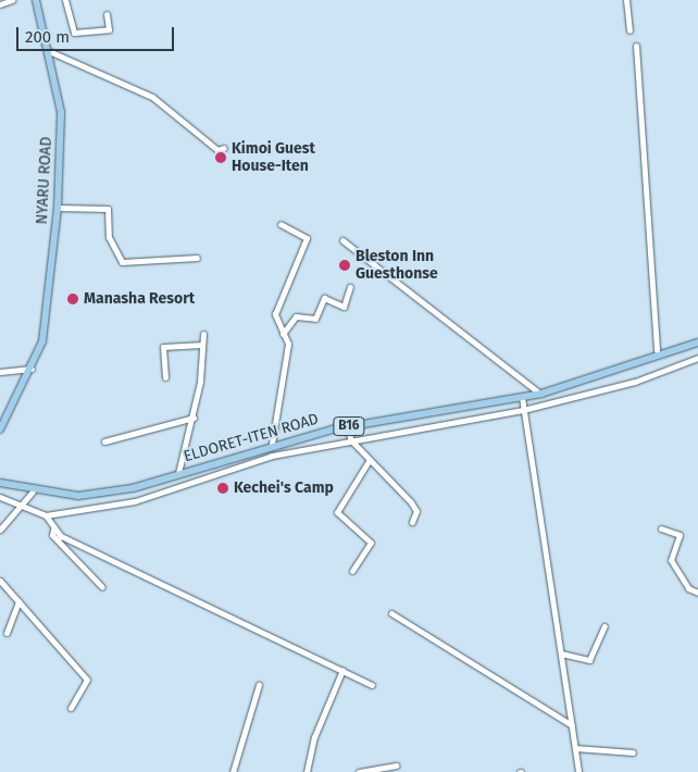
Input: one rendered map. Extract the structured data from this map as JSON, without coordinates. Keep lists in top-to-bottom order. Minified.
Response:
{"streets":{"main road":["NYARU ROAD","B16","ELDORET-ITEN ROAD"]},"places":["Kimoi Guest House-Iten","Bleston Inn Guesthonse","Manasha Resort","Kechei's Camp"],"scale_bar":"200 m"}
